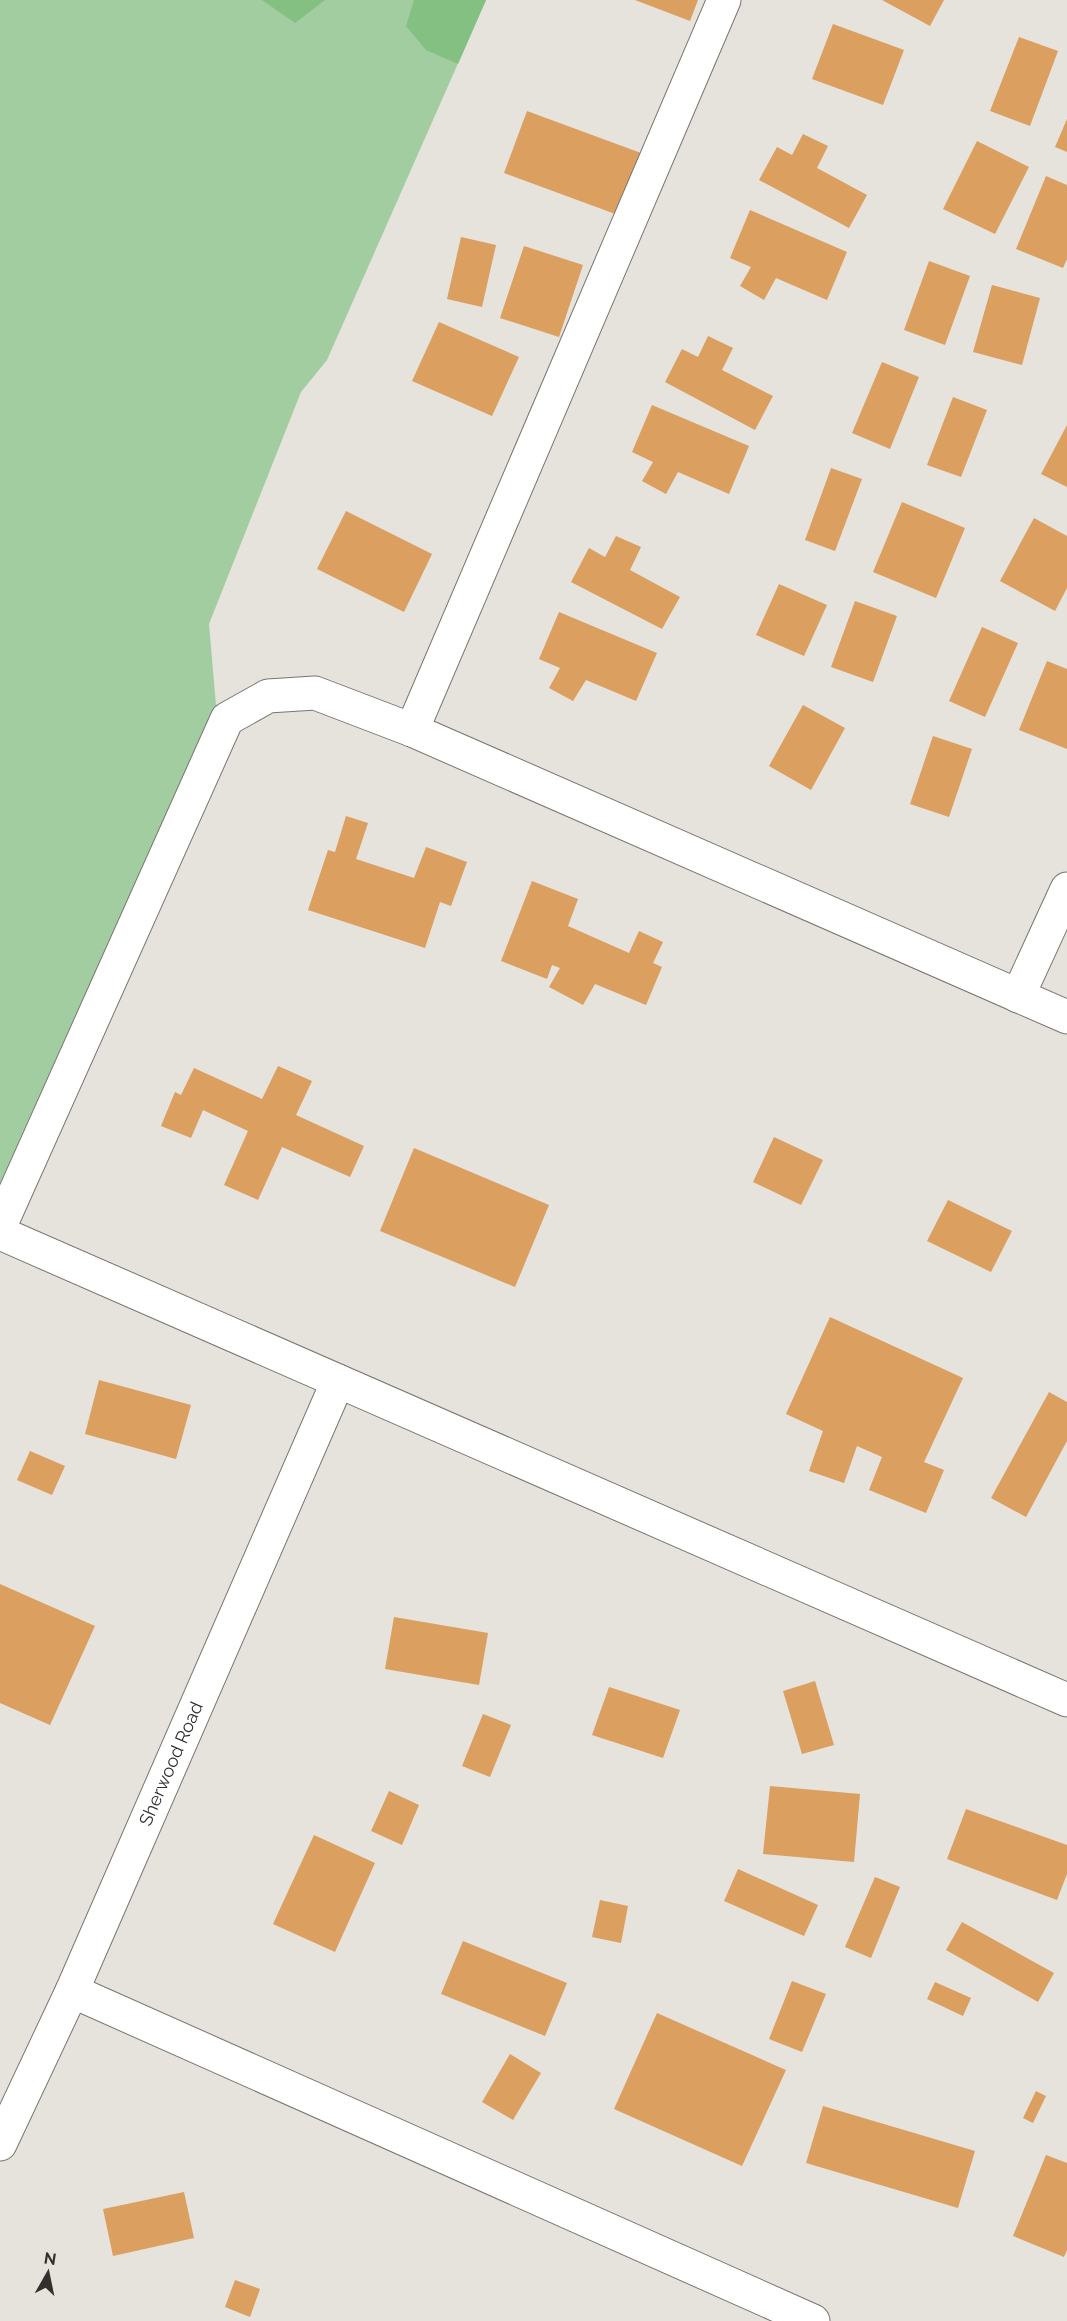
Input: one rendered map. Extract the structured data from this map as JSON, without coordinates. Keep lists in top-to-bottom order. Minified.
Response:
{"streets":{"street":["Sherwood Road"]},"north":"top"}
